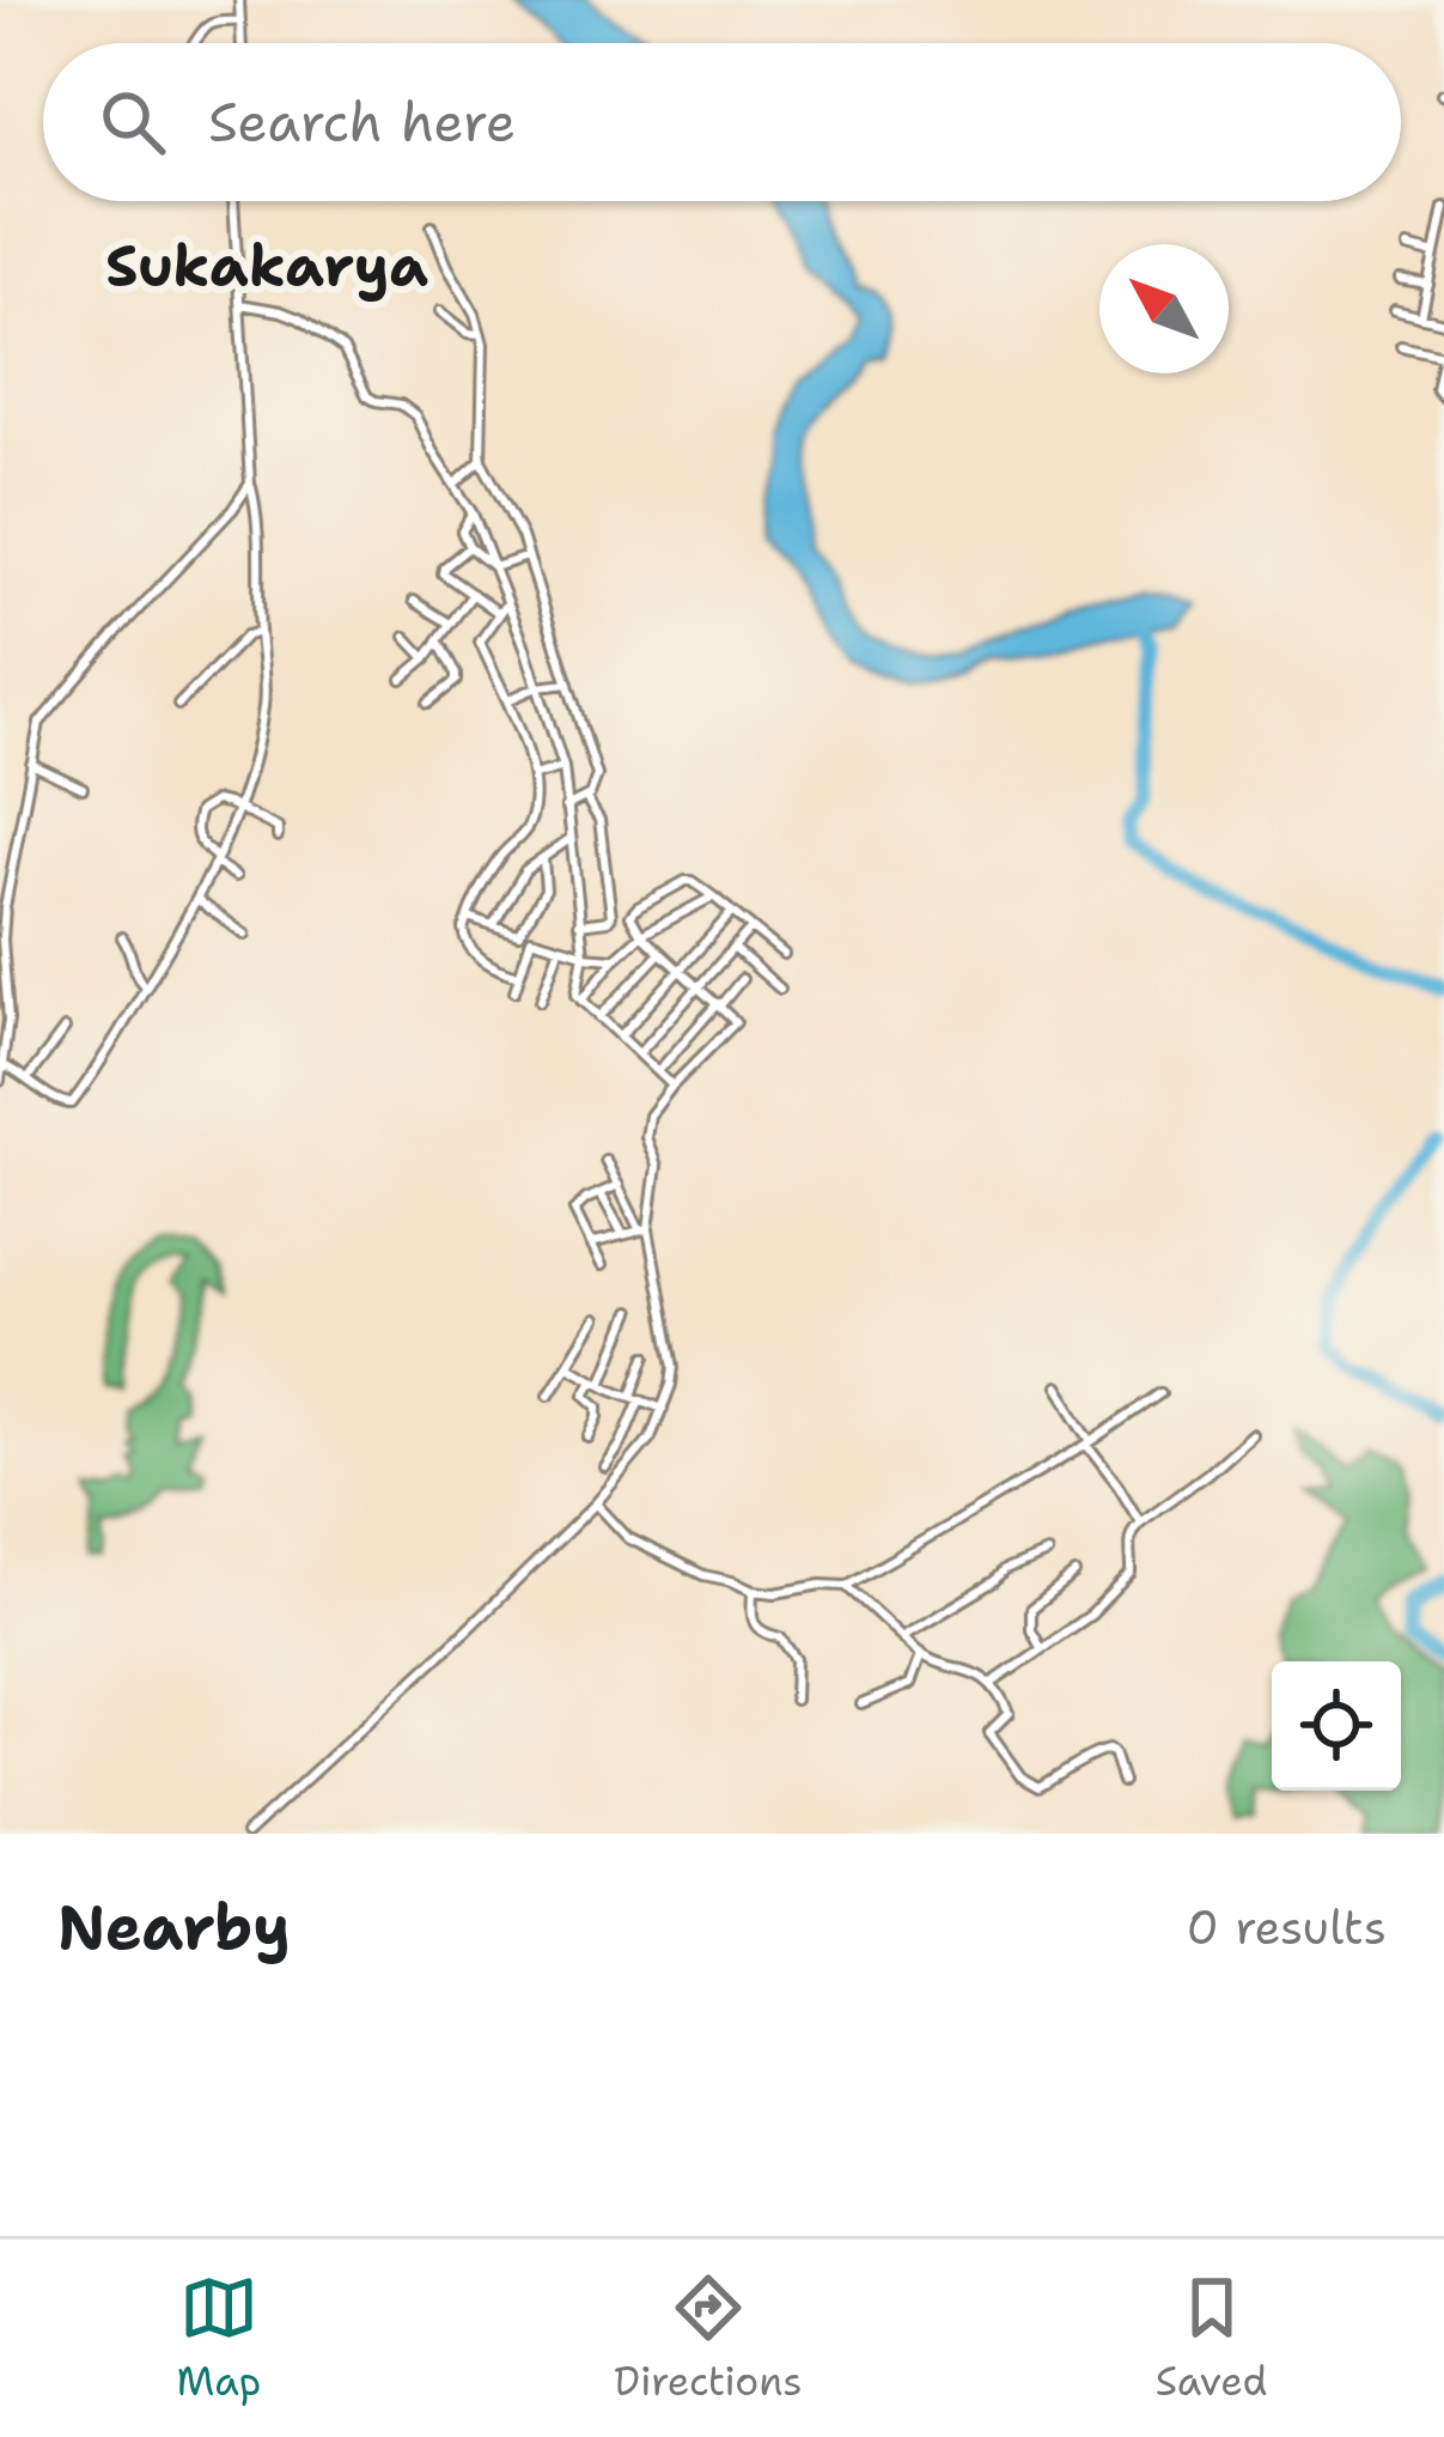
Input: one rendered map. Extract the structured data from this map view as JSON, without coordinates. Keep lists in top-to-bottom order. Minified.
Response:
{"districts":["Sukakarya"],"north":"top left","page":{"search":"Search here","heading":["Nearby","0 results"],"nav":["Map","Directions","Saved"]}}
